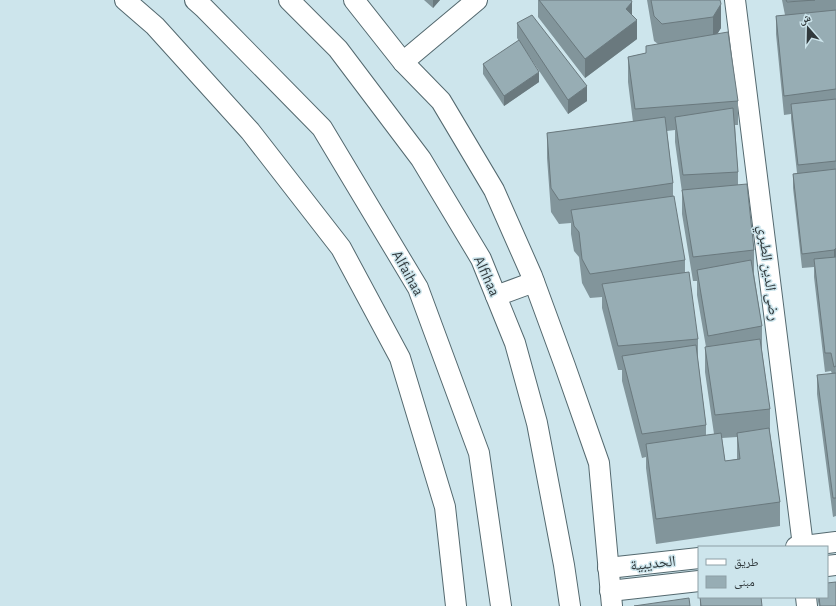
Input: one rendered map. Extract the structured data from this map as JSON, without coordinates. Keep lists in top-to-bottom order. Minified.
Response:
{"streets":{"street":["Alfaihaa","رضى الدين الطبري","Alfihaa","الحديبية"]},"legend":["طريق","مبنى"],"north":"top"}
